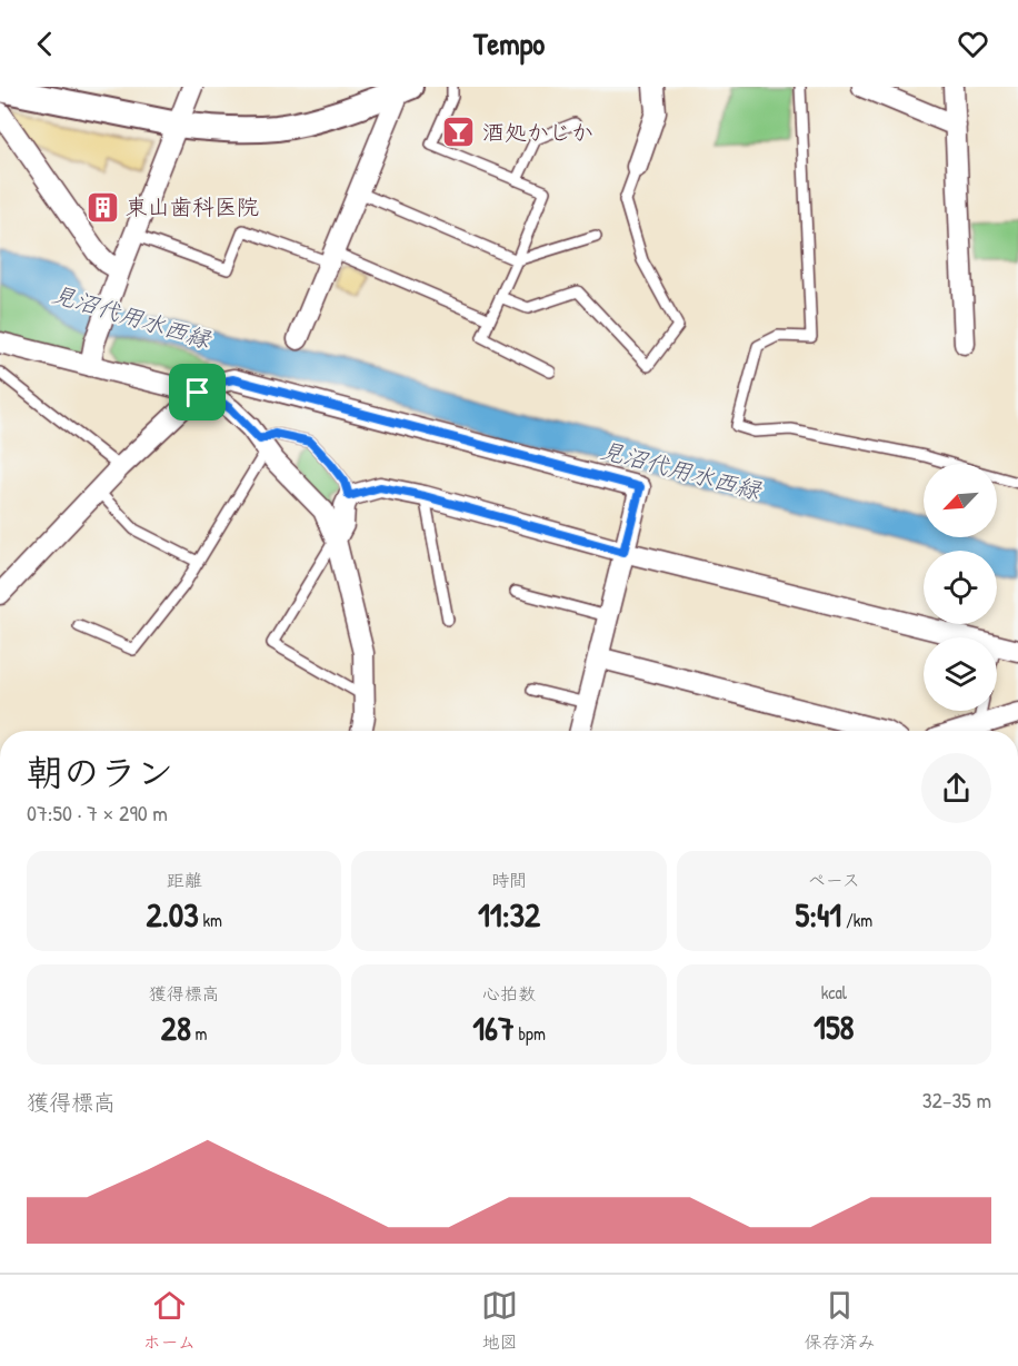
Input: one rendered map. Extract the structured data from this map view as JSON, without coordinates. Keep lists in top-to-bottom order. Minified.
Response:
{"water":["見沼代用水西縁","見沼代用水西緑"],"places":{"bar":["酒処かじか"],"building":["東山歯科医院"]},"north":"bottom left","page":{"header":"Tempo","heading":["朝のラン","07:50 · 7 × 290 m"],"stats":[["距離","2.03 km"],["時間","11:32"],["ペース","5:41 /km"],["獲得標高","28 m"],["心拍数","167 bpm"],["kcal","158"]],"chart":["獲得標高","32–35 m"],"tabs":["ホーム","地図","保存済み"]}}
